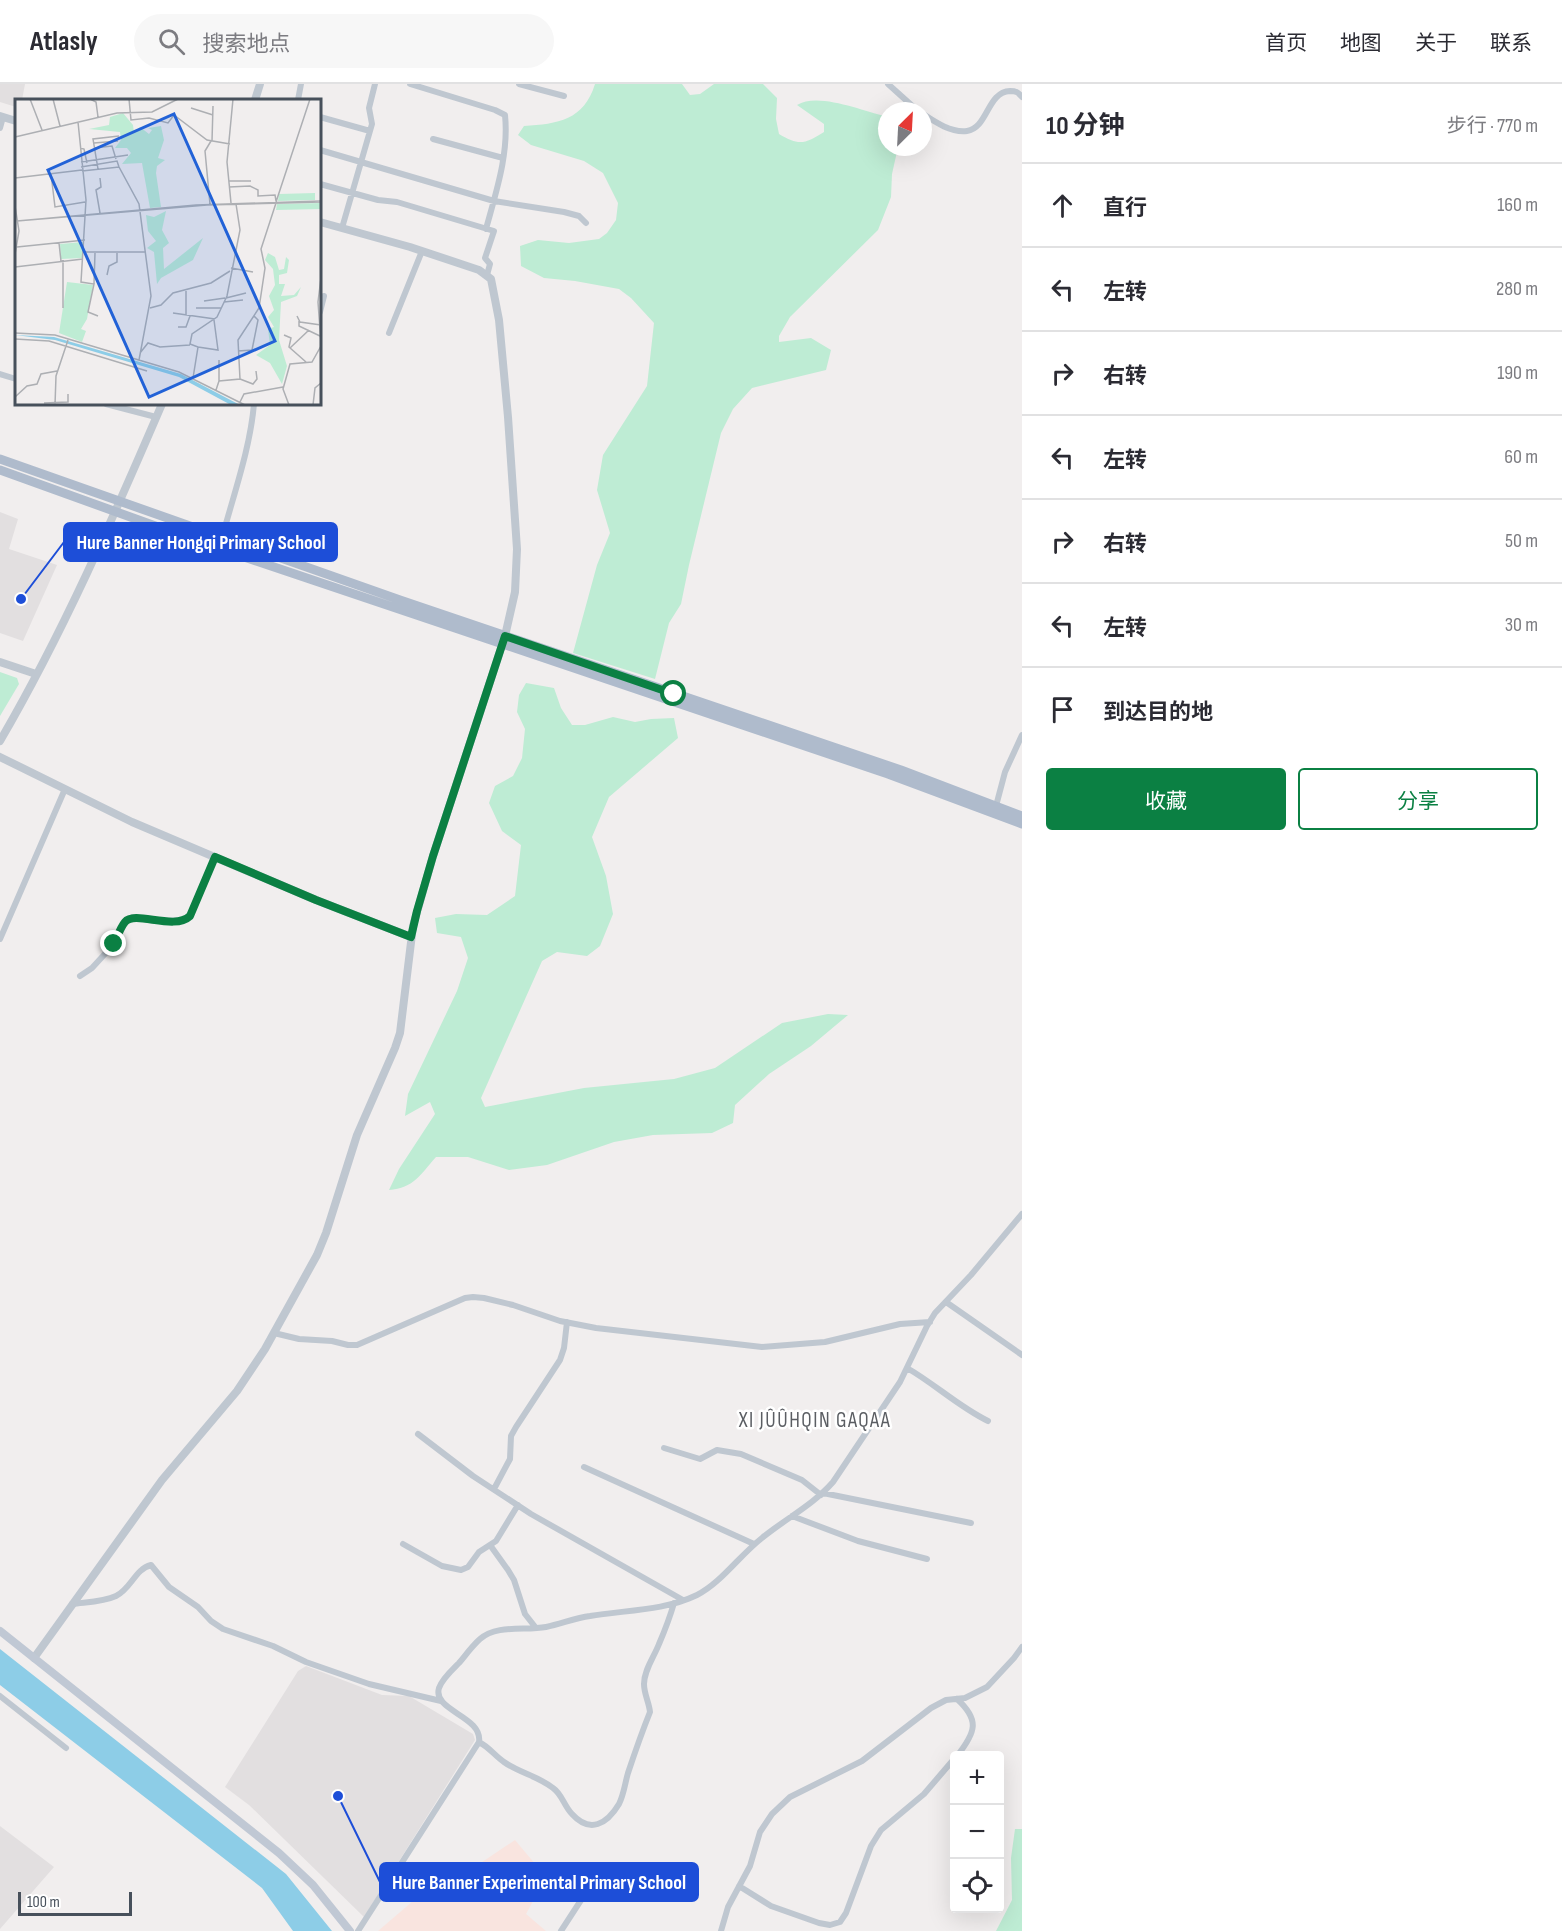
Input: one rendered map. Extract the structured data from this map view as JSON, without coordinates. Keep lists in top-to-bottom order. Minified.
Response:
{"districts":["XI JÛÛHQIN GAQAA"],"places":["Hure Banner Hongqi Primary School","Hure Banner Experimental Primary School"],"scale_bar":"100 m","north":"top right","page":{"header":"Atlasly","search":"搜索地点","nav":["首页","地图","关于","联系"],"heading":["10 分钟","步行 · 770 m"],"list":[["直行","160 m"],["左转","280 m"],["右转","190 m"],["左转","60 m"],["右转","50 m"],["左转","30 m"],"到达目的地"],"buttons":["收藏","分享"],"map_buttons":["+","−"],"scale":"100 m"}}
